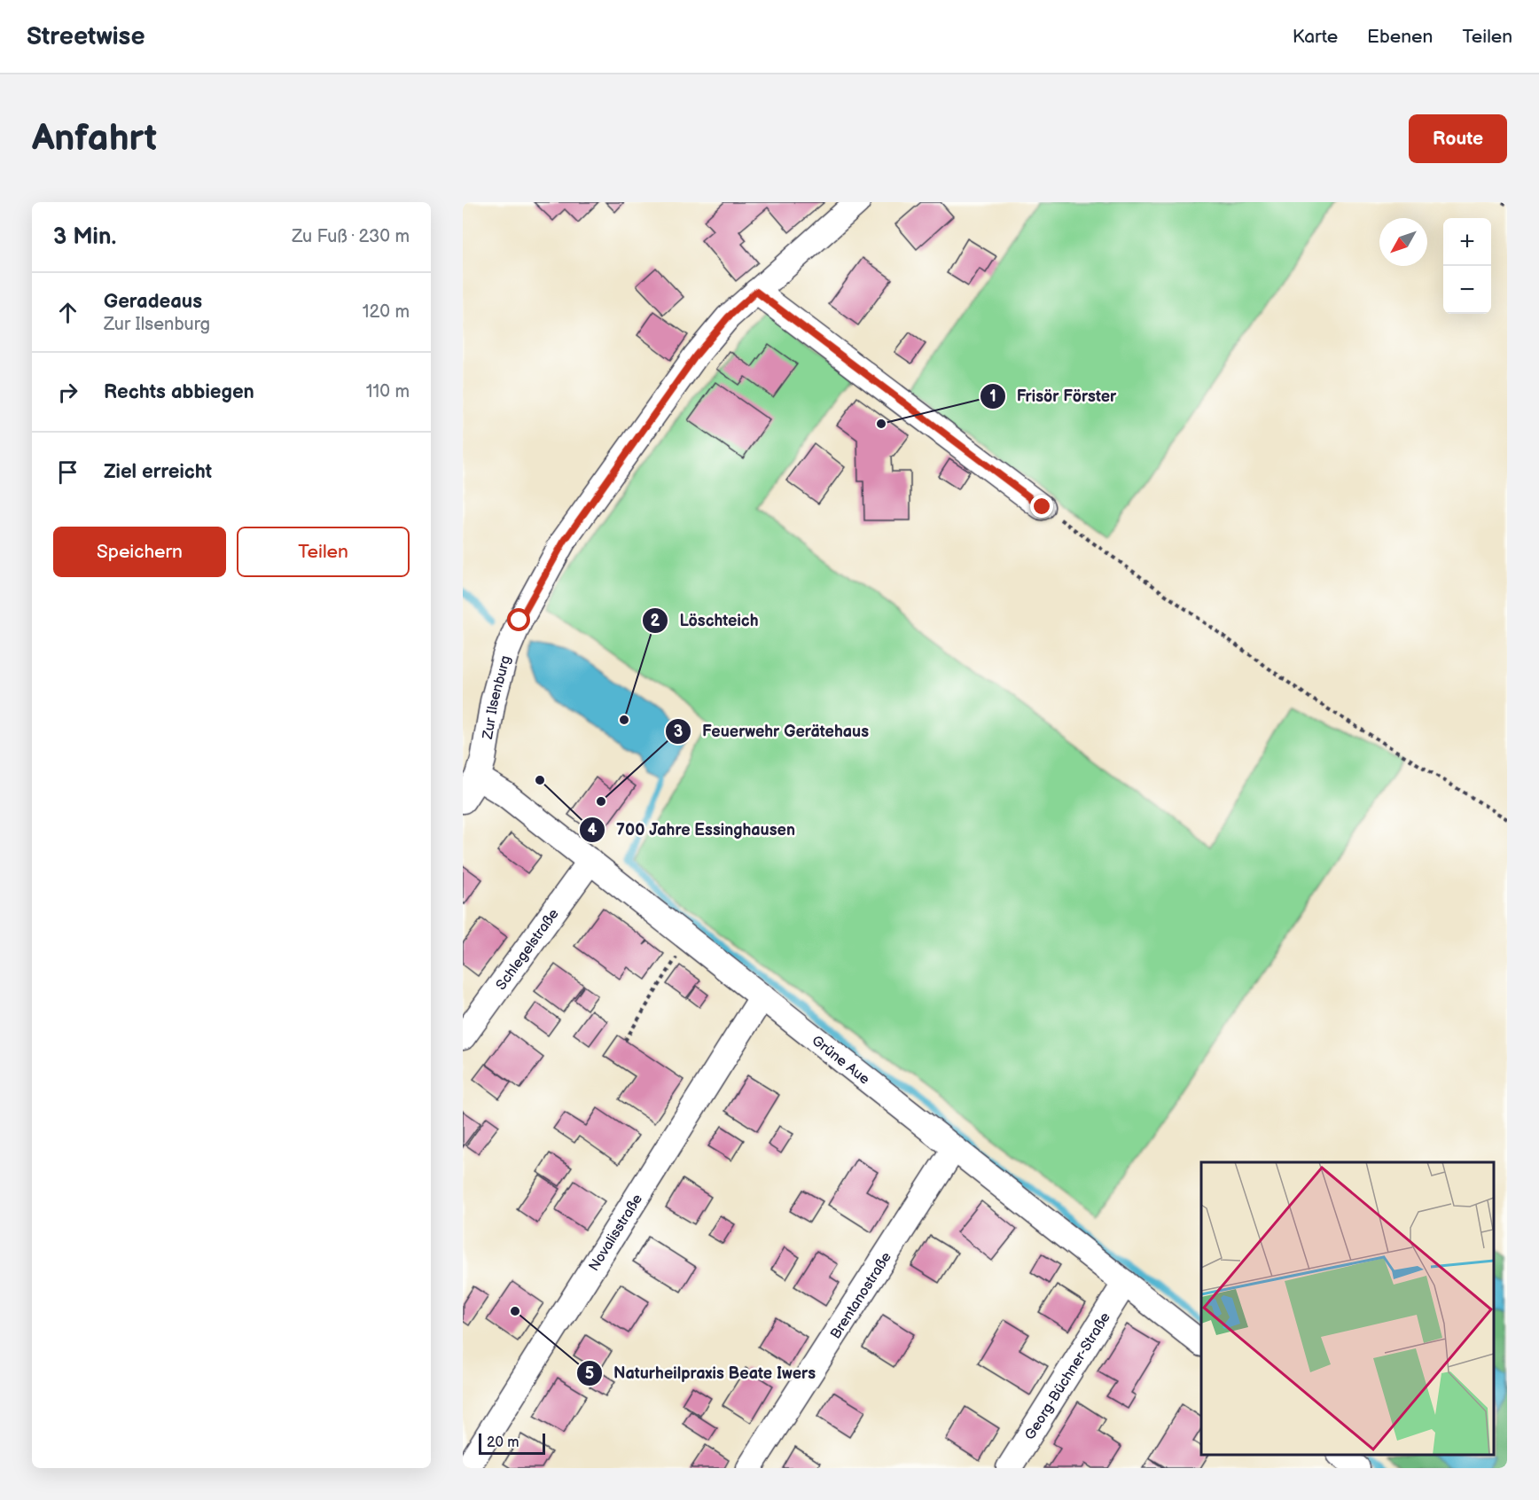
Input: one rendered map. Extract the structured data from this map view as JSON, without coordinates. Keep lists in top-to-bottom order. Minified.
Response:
{"streets":{"street":["Zur Ilsenburg","Schlegelstraße","Grüne Aue","Novalisstraße","Brentanostraße","Georg-Büchner-Straße"]},"crossings":[["Zur Ilsenburg","Grüne Aue"],["Schlegelstraße","Grüne Aue"],["Grüne Aue","Novalisstraße"],["Grüne Aue","Brentanostraße"],["Grüne Aue","Georg-Büchner-Straße"]],"places":["Frisör Förster","Löschteich","700 Jahre Essinghausen","Feuerwehr Gerätehaus","Naturheilpraxis Beate Iwers"],"scale_bar":"20 m","north":"bottom left","page":{"header":"Streetwise","nav":["Karte","Ebenen","Teilen"],"buttons":["Route",["Speichern","Teilen"]],"title":"Anfahrt","heading":["3 Min.","Zu Fuß · 230 m"],"map_buttons":["+","−"],"list":[["Geradeaus","Zur Ilsenburg","120 m"],["Rechts abbiegen","110 m"],"Ziel erreicht"],"scale":"20 m"}}
